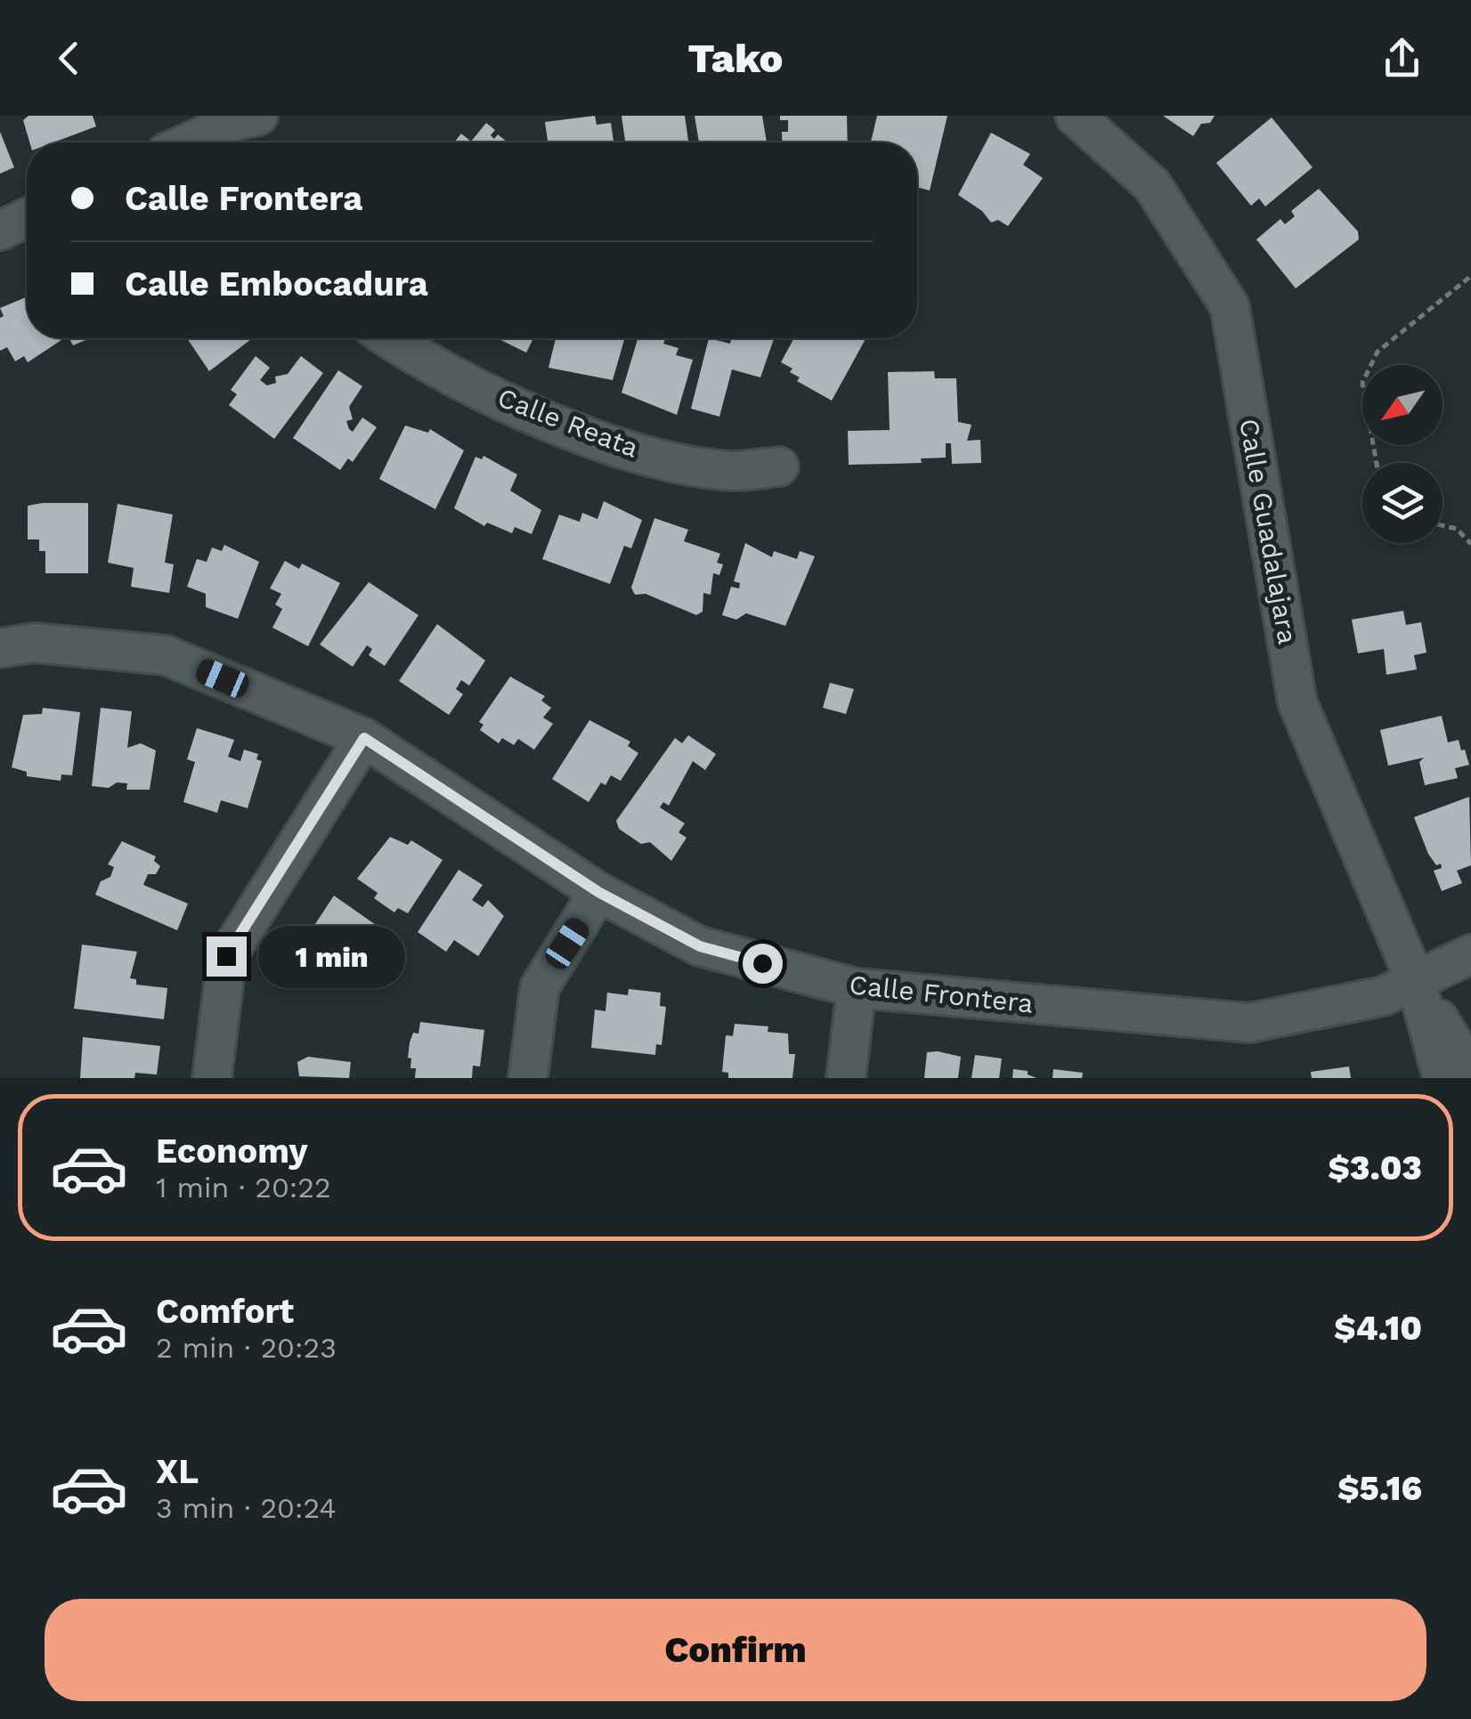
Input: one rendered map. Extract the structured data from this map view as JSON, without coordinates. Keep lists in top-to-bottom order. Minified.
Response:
{"streets":{"street":["Calle Reata","Calle Guadalajara","Calle Frontera"]},"crossings":[["Calle Guadalajara","Calle Frontera"]],"north":"bottom left","page":{"header":"Tako","banner":["Calle Frontera","Calle Embocadura"],"bubble":"1 min","list":[{"name":"Economy","note":"1 min · 20:22","value":"$3.03"},{"name":"Comfort","note":"2 min · 20:23","value":"$4.10"},{"name":"XL","note":"3 min · 20:24","value":"$5.16"}],"buttons":"Confirm"}}
